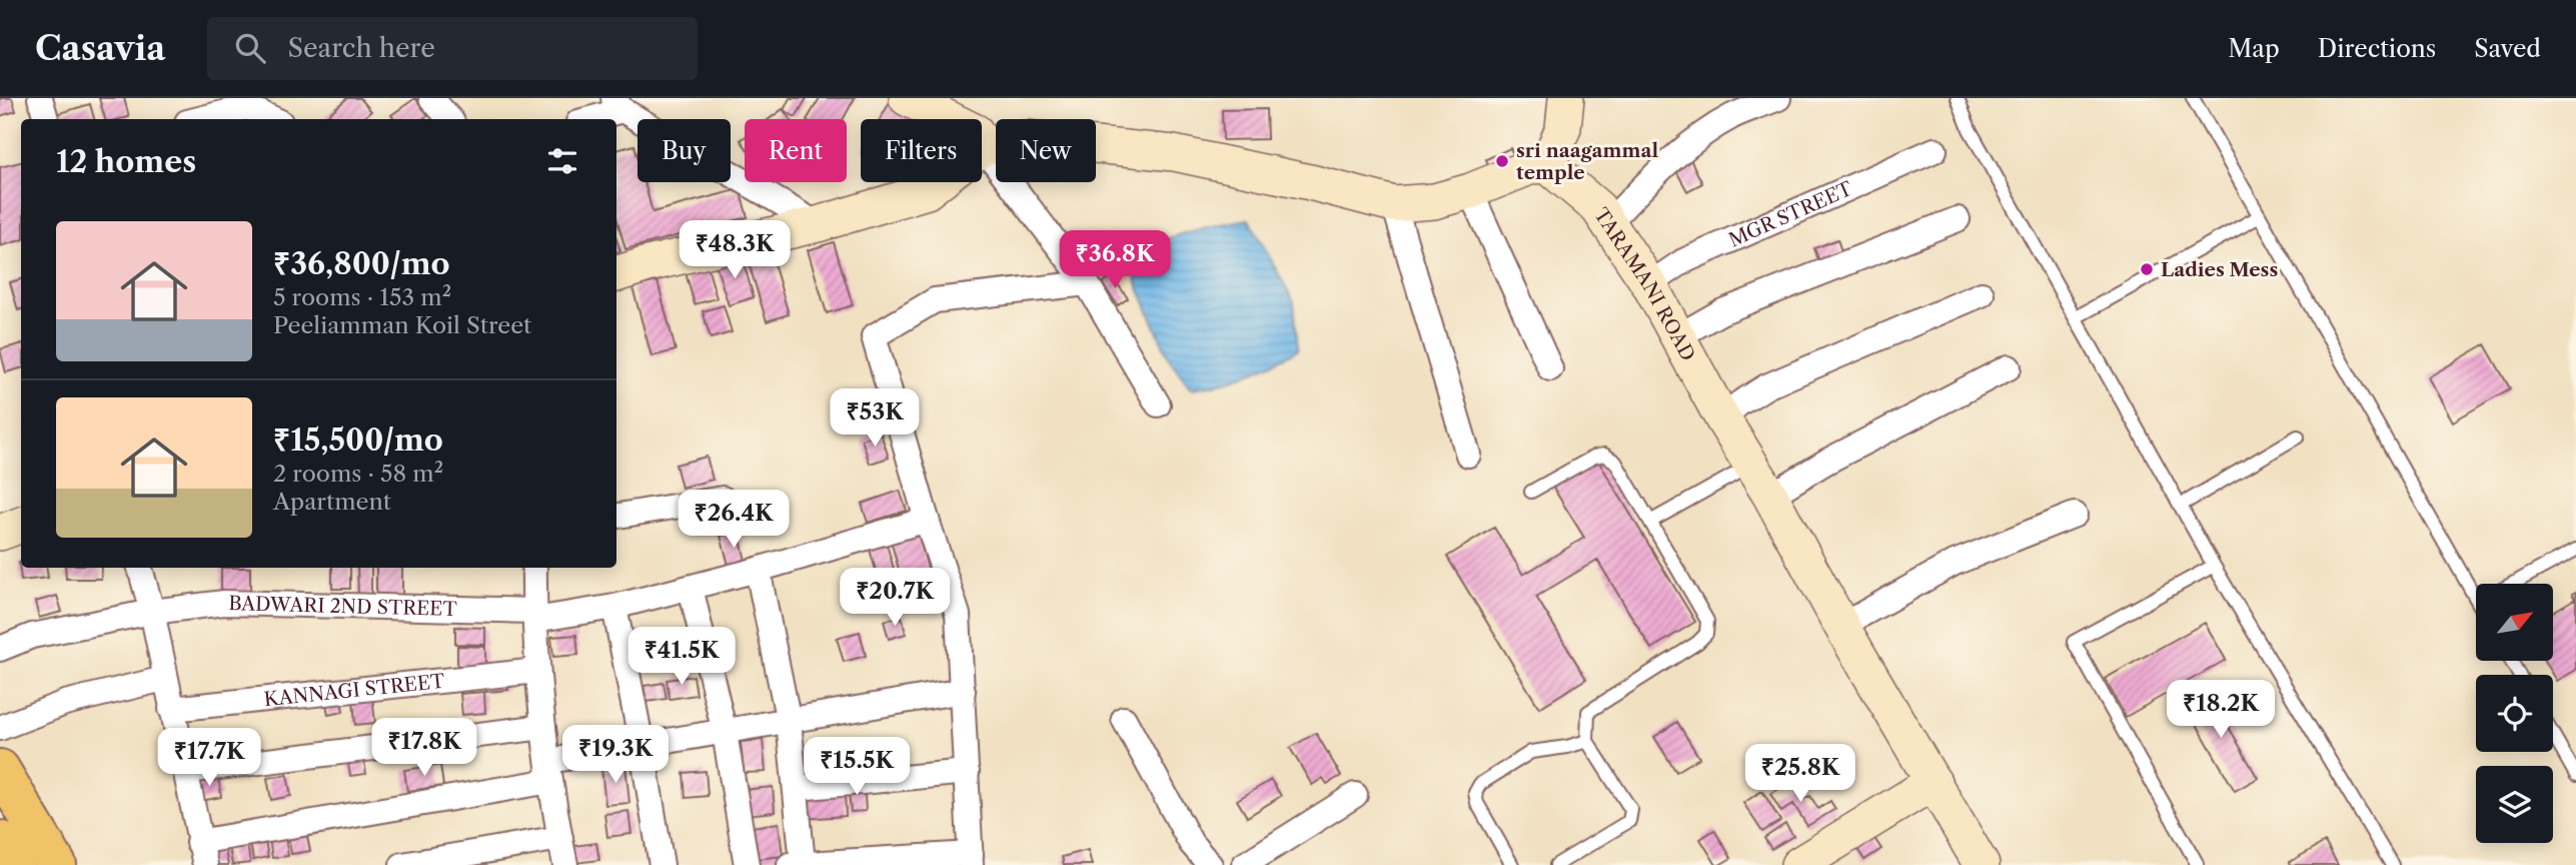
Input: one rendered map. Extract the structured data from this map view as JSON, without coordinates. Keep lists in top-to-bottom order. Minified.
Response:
{"streets":{"street":["MGR STREET","TARAMANI ROAD","BADWARI 2ND STREET","KANNAGI STREET"]},"crossings":[["MGR STREET","TARAMANI ROAD"]],"places":["sri naagammal temple","Ladies Mess"],"north":"top right","page":{"header":"Casavia","search":"Search here","nav":["Map","Directions","Saved"],"chip":["Buy","Rent","Filters","New"],"heading":"12 homes","list":[{"name":"₹36,800/mo","note":"5 rooms · 153 m² · Peeliamman Koil Street"},{"name":"₹15,500/mo","note":"2 rooms · 58 m² · Apartment"}],"price":["₹48.3K","₹36.8K","₹53K","₹26.4K","₹20.7K","₹41.5K","₹18.2K","₹17.8K","₹19.3K","₹17.7K","₹15.5K","₹25.8K"]}}
